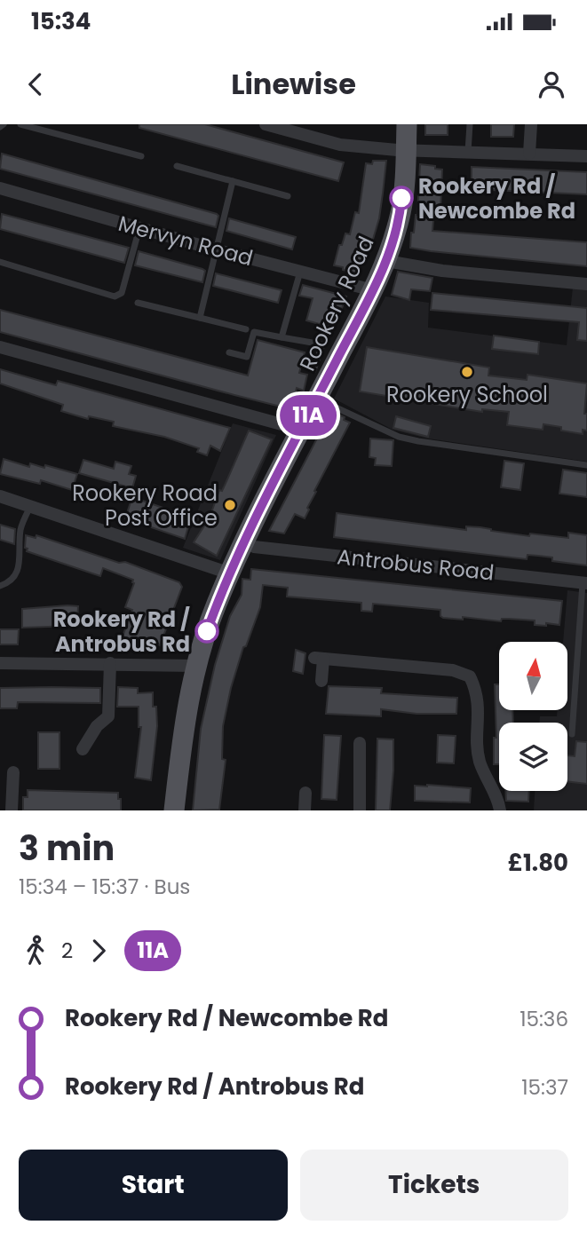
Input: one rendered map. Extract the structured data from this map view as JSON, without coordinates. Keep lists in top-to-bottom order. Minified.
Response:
{"streets":{"main road":["Rookery Road"],"street":["Mervyn Road","Antrobus Road"]},"crossings":[["Mervyn Road","Rookery Road"],["Rookery Road","Antrobus Road"]],"places":["Rookery Rd / Newcombe Rd","Rookery School","Rookery Road Post Office","Rookery Rd / Antrobus Rd"],"lines":["bus line 11A"],"north":"top","page":{"status":"15:34","header":"Linewise","on_map":"11A","heading":["3 min","15:34 – 15:37 · Bus","£1.80"],"legs":["2","11A"],"list":[{"name":"Rookery Rd / Newcombe Rd","value":"15:36"},{"name":"Rookery Rd / Antrobus Rd","value":"15:37"}],"buttons":["Start","Tickets"]}}
